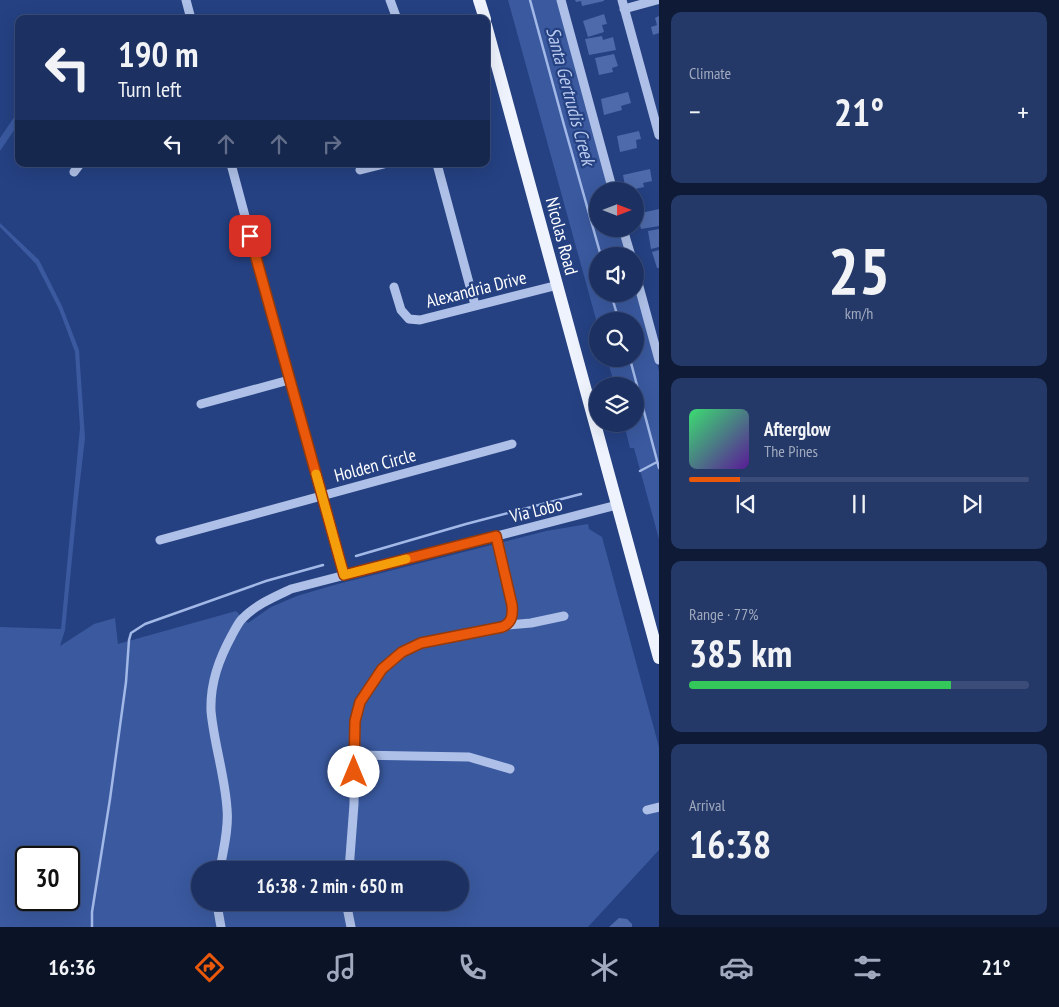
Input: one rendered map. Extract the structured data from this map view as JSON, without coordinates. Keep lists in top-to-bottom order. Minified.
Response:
{"streets":{"main road":["Nicolas Road"],"street":["Alexandria Drive","Holden Circle","Via Lobo"]},"crossings":[["Nicolas Road","Alexandria Drive"],["Nicolas Road","Via Lobo"]],"water":["Santa Gertrudis Creek"],"north":"right","page":{"tile":["Climate",["25","km/h"],["Range · 77%","385 km"],["Arrival","16:38"]],"turn":["190 m","Turn left"],"heat":["−","21°","+"],"song":["Afterglow","The Pines"],"limit":"30","trip":"16:38 · 2 min · 650 m","tabs":["16:36","21°"]}}
